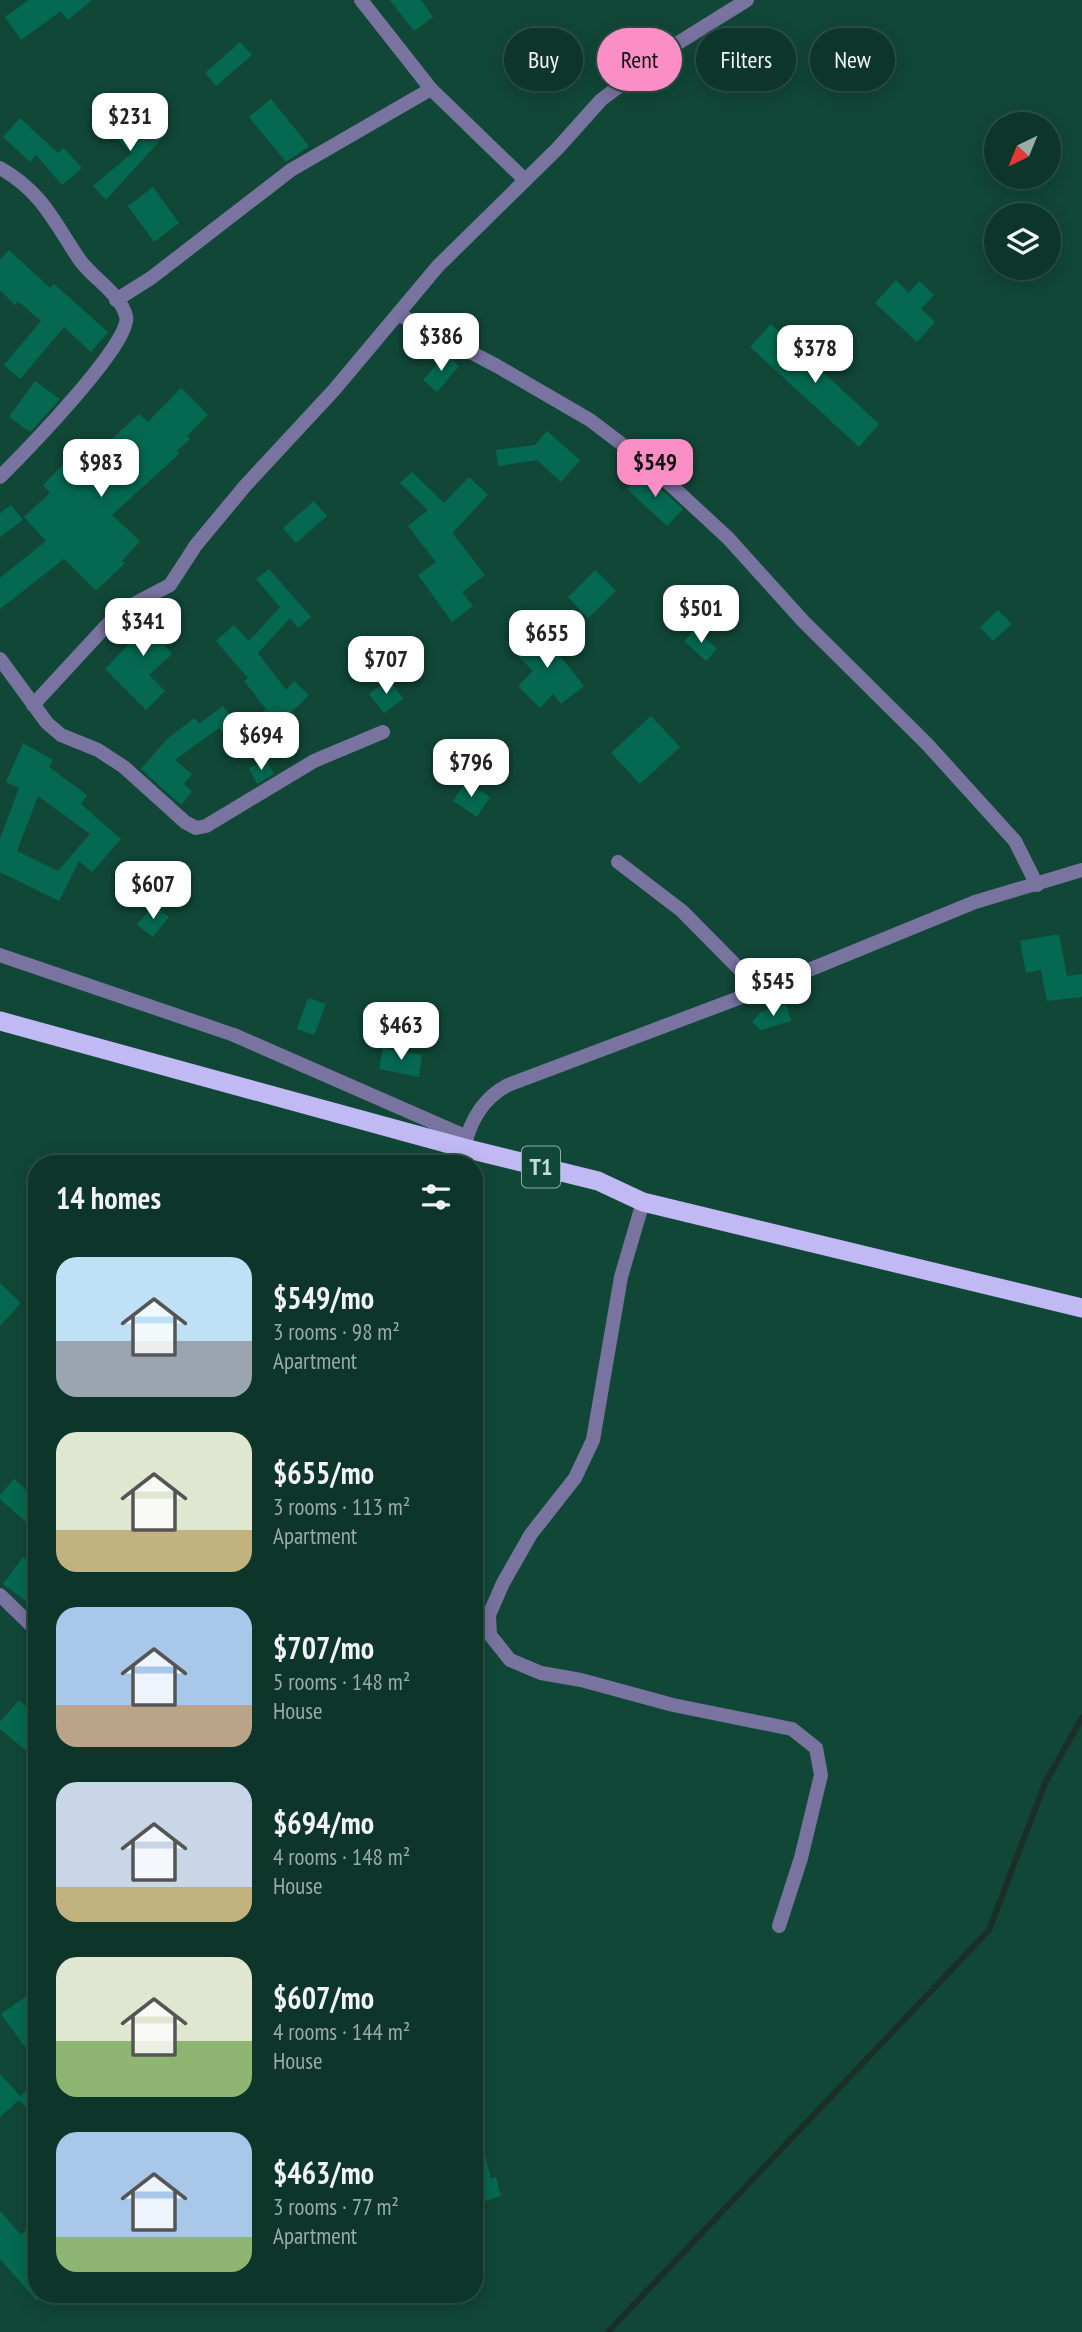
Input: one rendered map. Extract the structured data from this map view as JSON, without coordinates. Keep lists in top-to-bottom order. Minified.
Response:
{"streets":{"highway":["T1"]},"north":"bottom left","page":{"chip":["Buy","Rent","Filters","New"],"price":["$231","$386","$378","$983","$549","$501","$341","$655","$707","$694","$796","$607","$545","$463"],"heading":"14 homes","list":[{"name":"$549/mo","note":"3 rooms · 98 m² · Apartment"},{"name":"$655/mo","note":"3 rooms · 113 m² · Apartment"},{"name":"$707/mo","note":"5 rooms · 148 m² · House"},{"name":"$694/mo","note":"4 rooms · 148 m² · House"},{"name":"$607/mo","note":"4 rooms · 144 m² · House"},{"name":"$463/mo","note":"3 rooms · 77 m² · Apartment"}]}}
